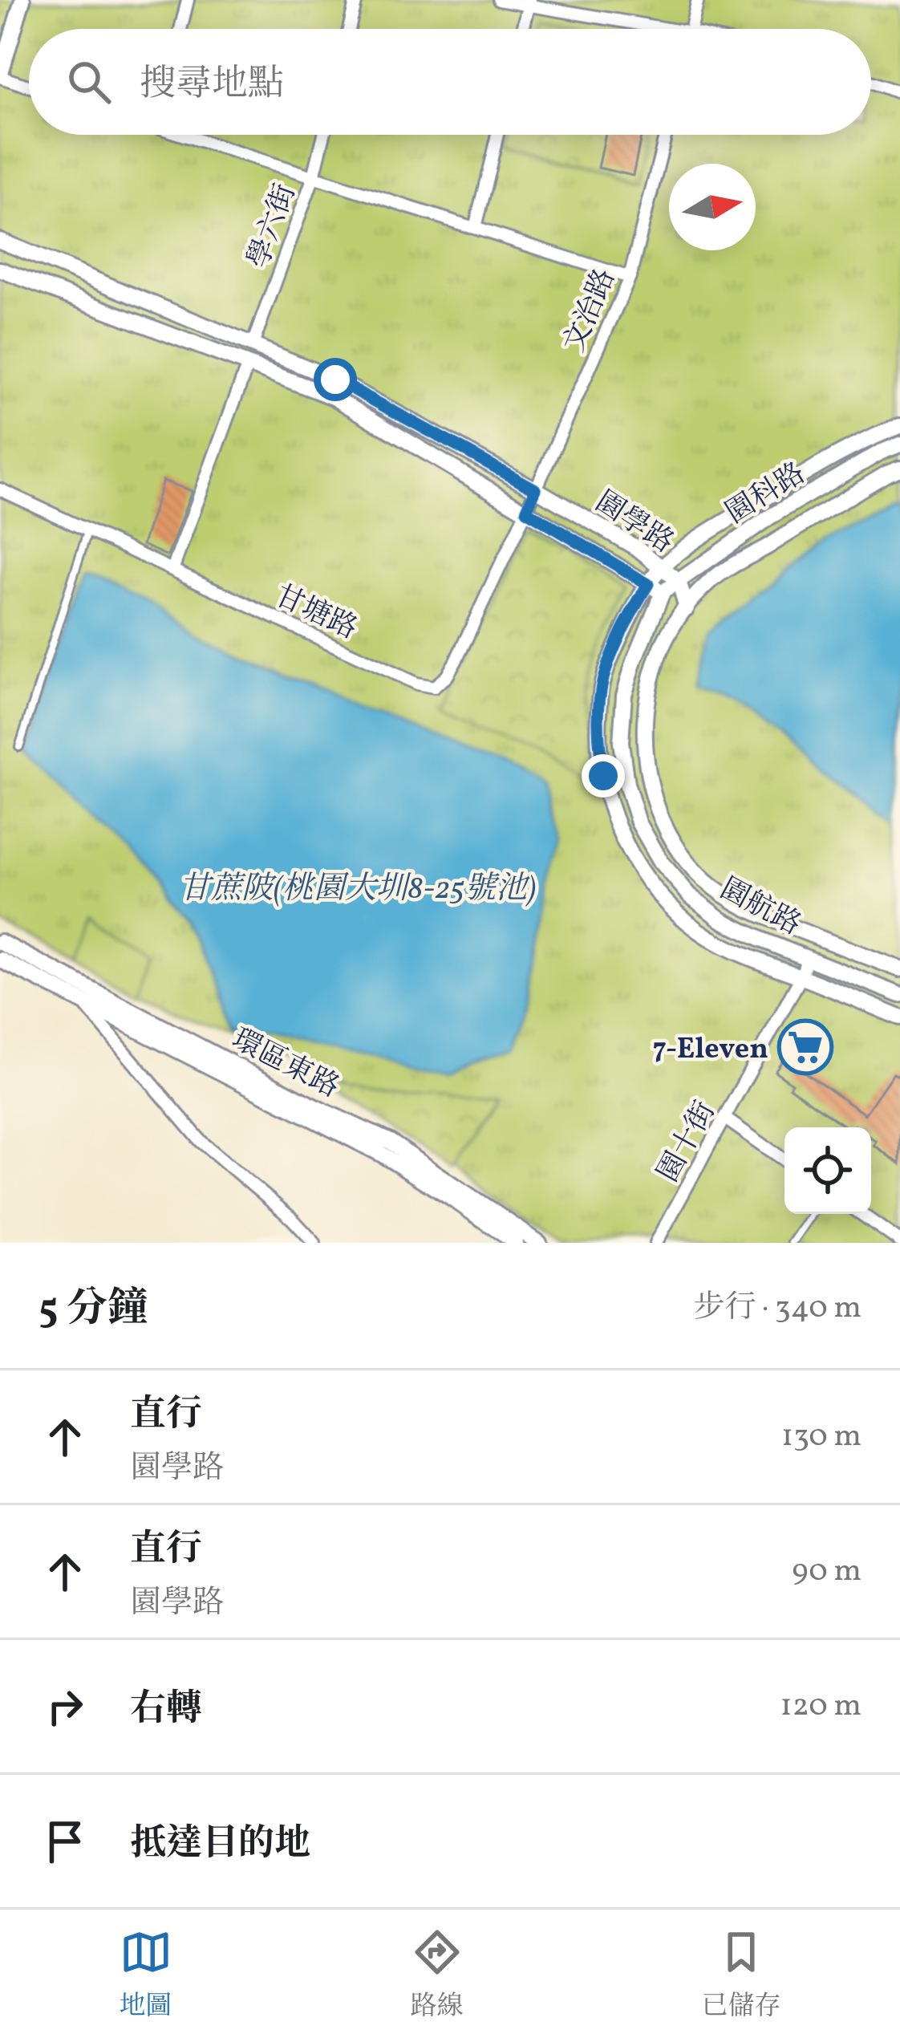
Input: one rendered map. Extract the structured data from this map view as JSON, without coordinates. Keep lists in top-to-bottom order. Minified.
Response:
{"streets":{"street":["學六街","文治路","園科路","園學路","甘塘路","園航路","環區東路","園十街"]},"crossings":[["學六街","園學路"],["文治路","園學路"],["文治路","甘塘路"],["園科路","園學路"],["園科路","園航路"],["園學路","甘塘路"],["園學路","園航路"],["園航路","園十街"]],"water":["甘蔗陂(桃園大圳8-25號池)"],"places":{"supermarket":["7-Eleven"]},"north":"right","page":{"search":"搜尋地點","heading":["5 分鐘","步行 · 340 m"],"list":[["直行","園學路","130 m"],["直行","園學路","90 m"],["右轉","120 m"],"抵達目的地"],"nav":["地圖","路線","已儲存"]}}
